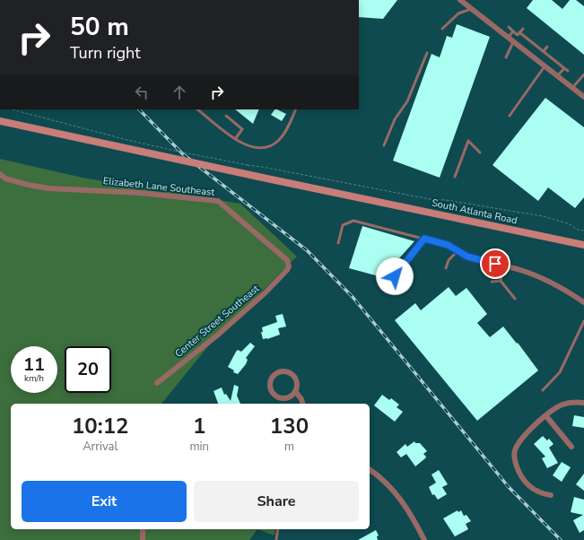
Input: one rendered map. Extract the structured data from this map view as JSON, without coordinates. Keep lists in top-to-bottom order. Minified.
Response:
{"streets":{"main road":["South Atlanta Road"],"street":["Elizabeth Lane Southeast","Center Street Southeast"]},"crossings":[["Elizabeth Lane Southeast","Center Street Southeast"]],"page":{"turn":["50 m","Turn right"],"speed":"11 km/h","limit":"20","eta":["10:12","Arrival","1","min","130","m"],"buttons":["Exit","Share"]}}
